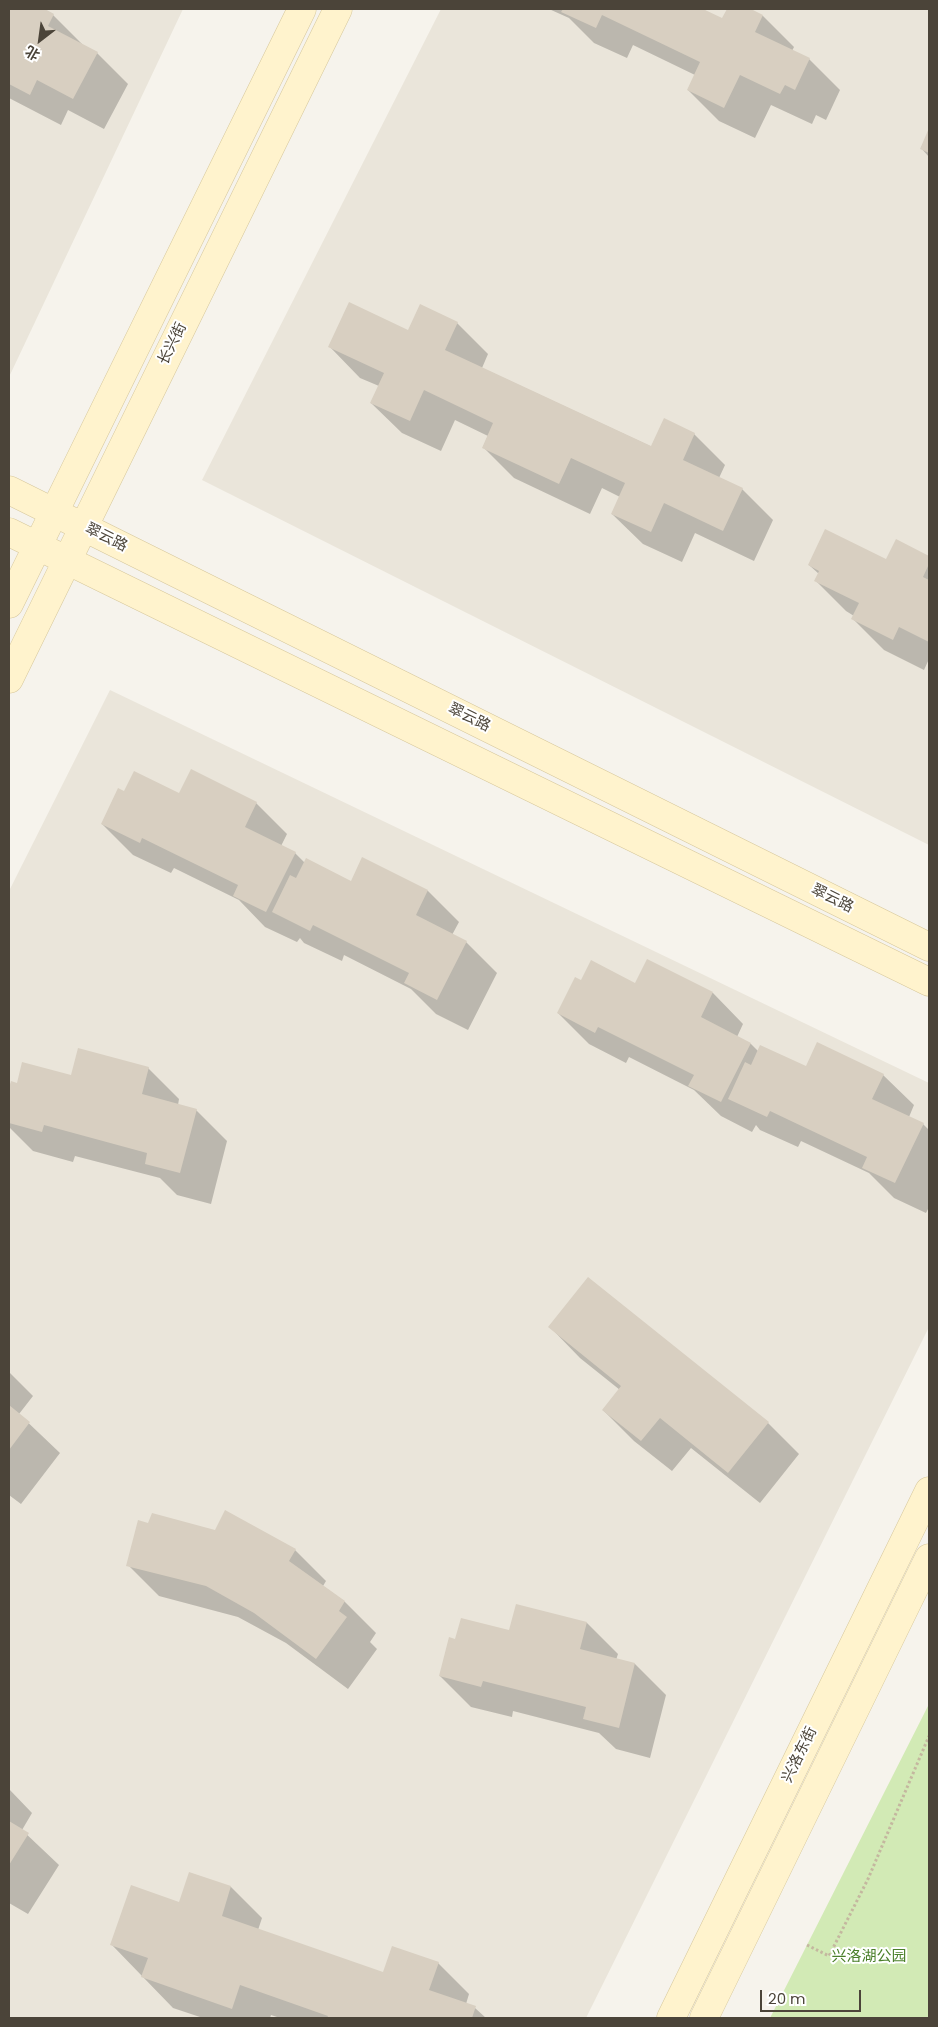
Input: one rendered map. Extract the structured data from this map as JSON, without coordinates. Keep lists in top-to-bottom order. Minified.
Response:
{"streets":{"street":["长兴街","翠云路","兴洛东街"]},"crossings":[["长兴街","翠云路"]],"parks":["兴洛湖公园"],"scale_bar":"20 m","north":"bottom left"}
